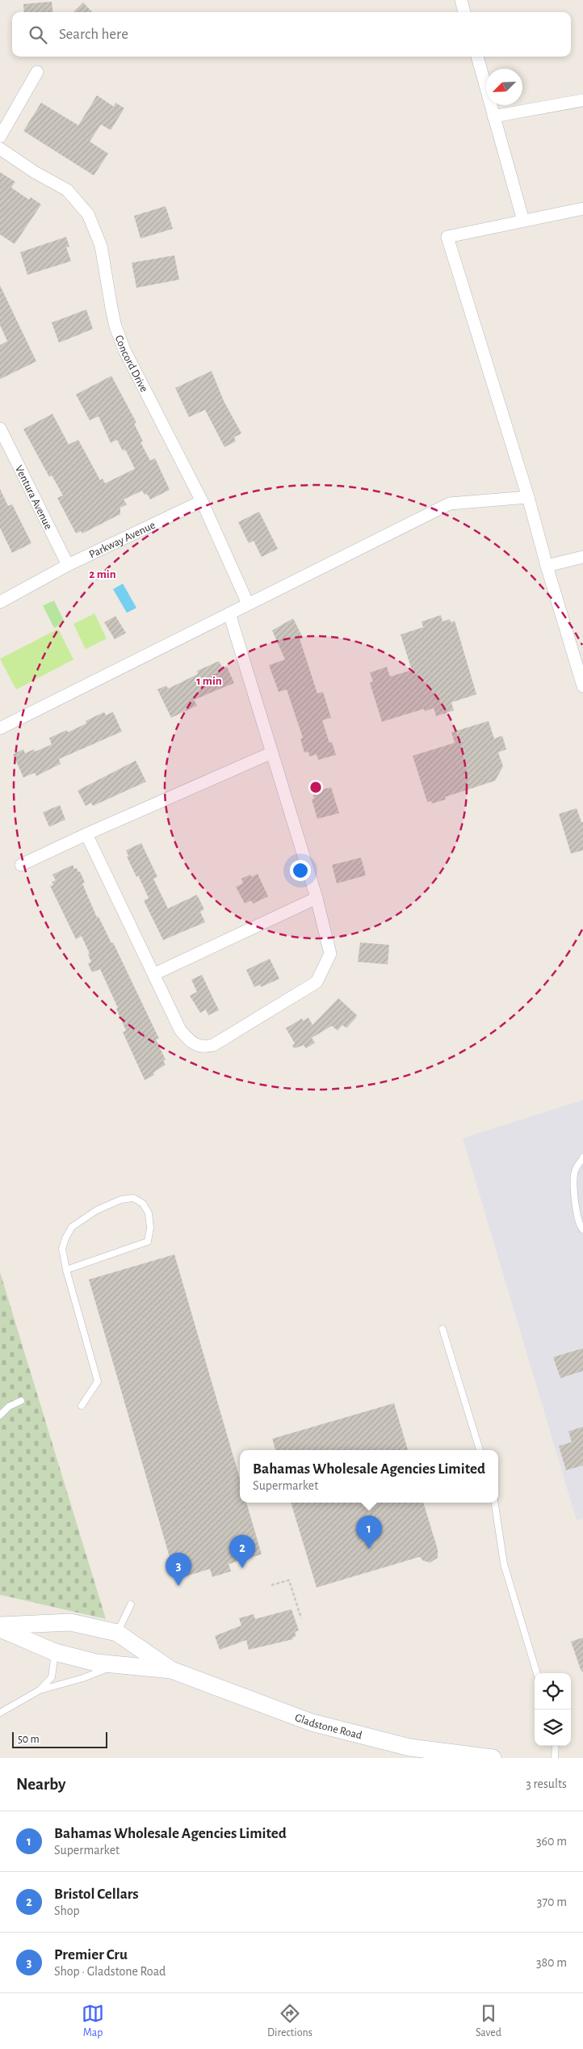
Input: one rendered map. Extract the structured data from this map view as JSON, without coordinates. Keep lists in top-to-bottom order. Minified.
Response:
{"streets":{"main road":["Gladstone Road"],"street":["Concord Drive","Ventura Avenue","Parkway Avenue"]},"crossings":[["Concord Drive","Parkway Avenue"],["Ventura Avenue","Parkway Avenue"]],"scale_bar":"50 m","north":"bottom left","page":{"search":"Search here","popup":["Bahamas Wholesale Agencies Limited","Supermarket"],"pins":["1","2","3"],"scale":"50 m","heading":["Nearby","3 results"],"list":[{"mark":"1","name":"Bahamas Wholesale Agencies Limited","note":"Supermarket","value":"360 m"},{"mark":"2","name":"Bristol Cellars","note":"Shop","value":"370 m"},{"mark":"3","name":"Premier Cru","note":"Shop · Gladstone Road","value":"380 m"}],"nav":["Map","Directions","Saved"]},"rings":["2 min","1 min"]}
